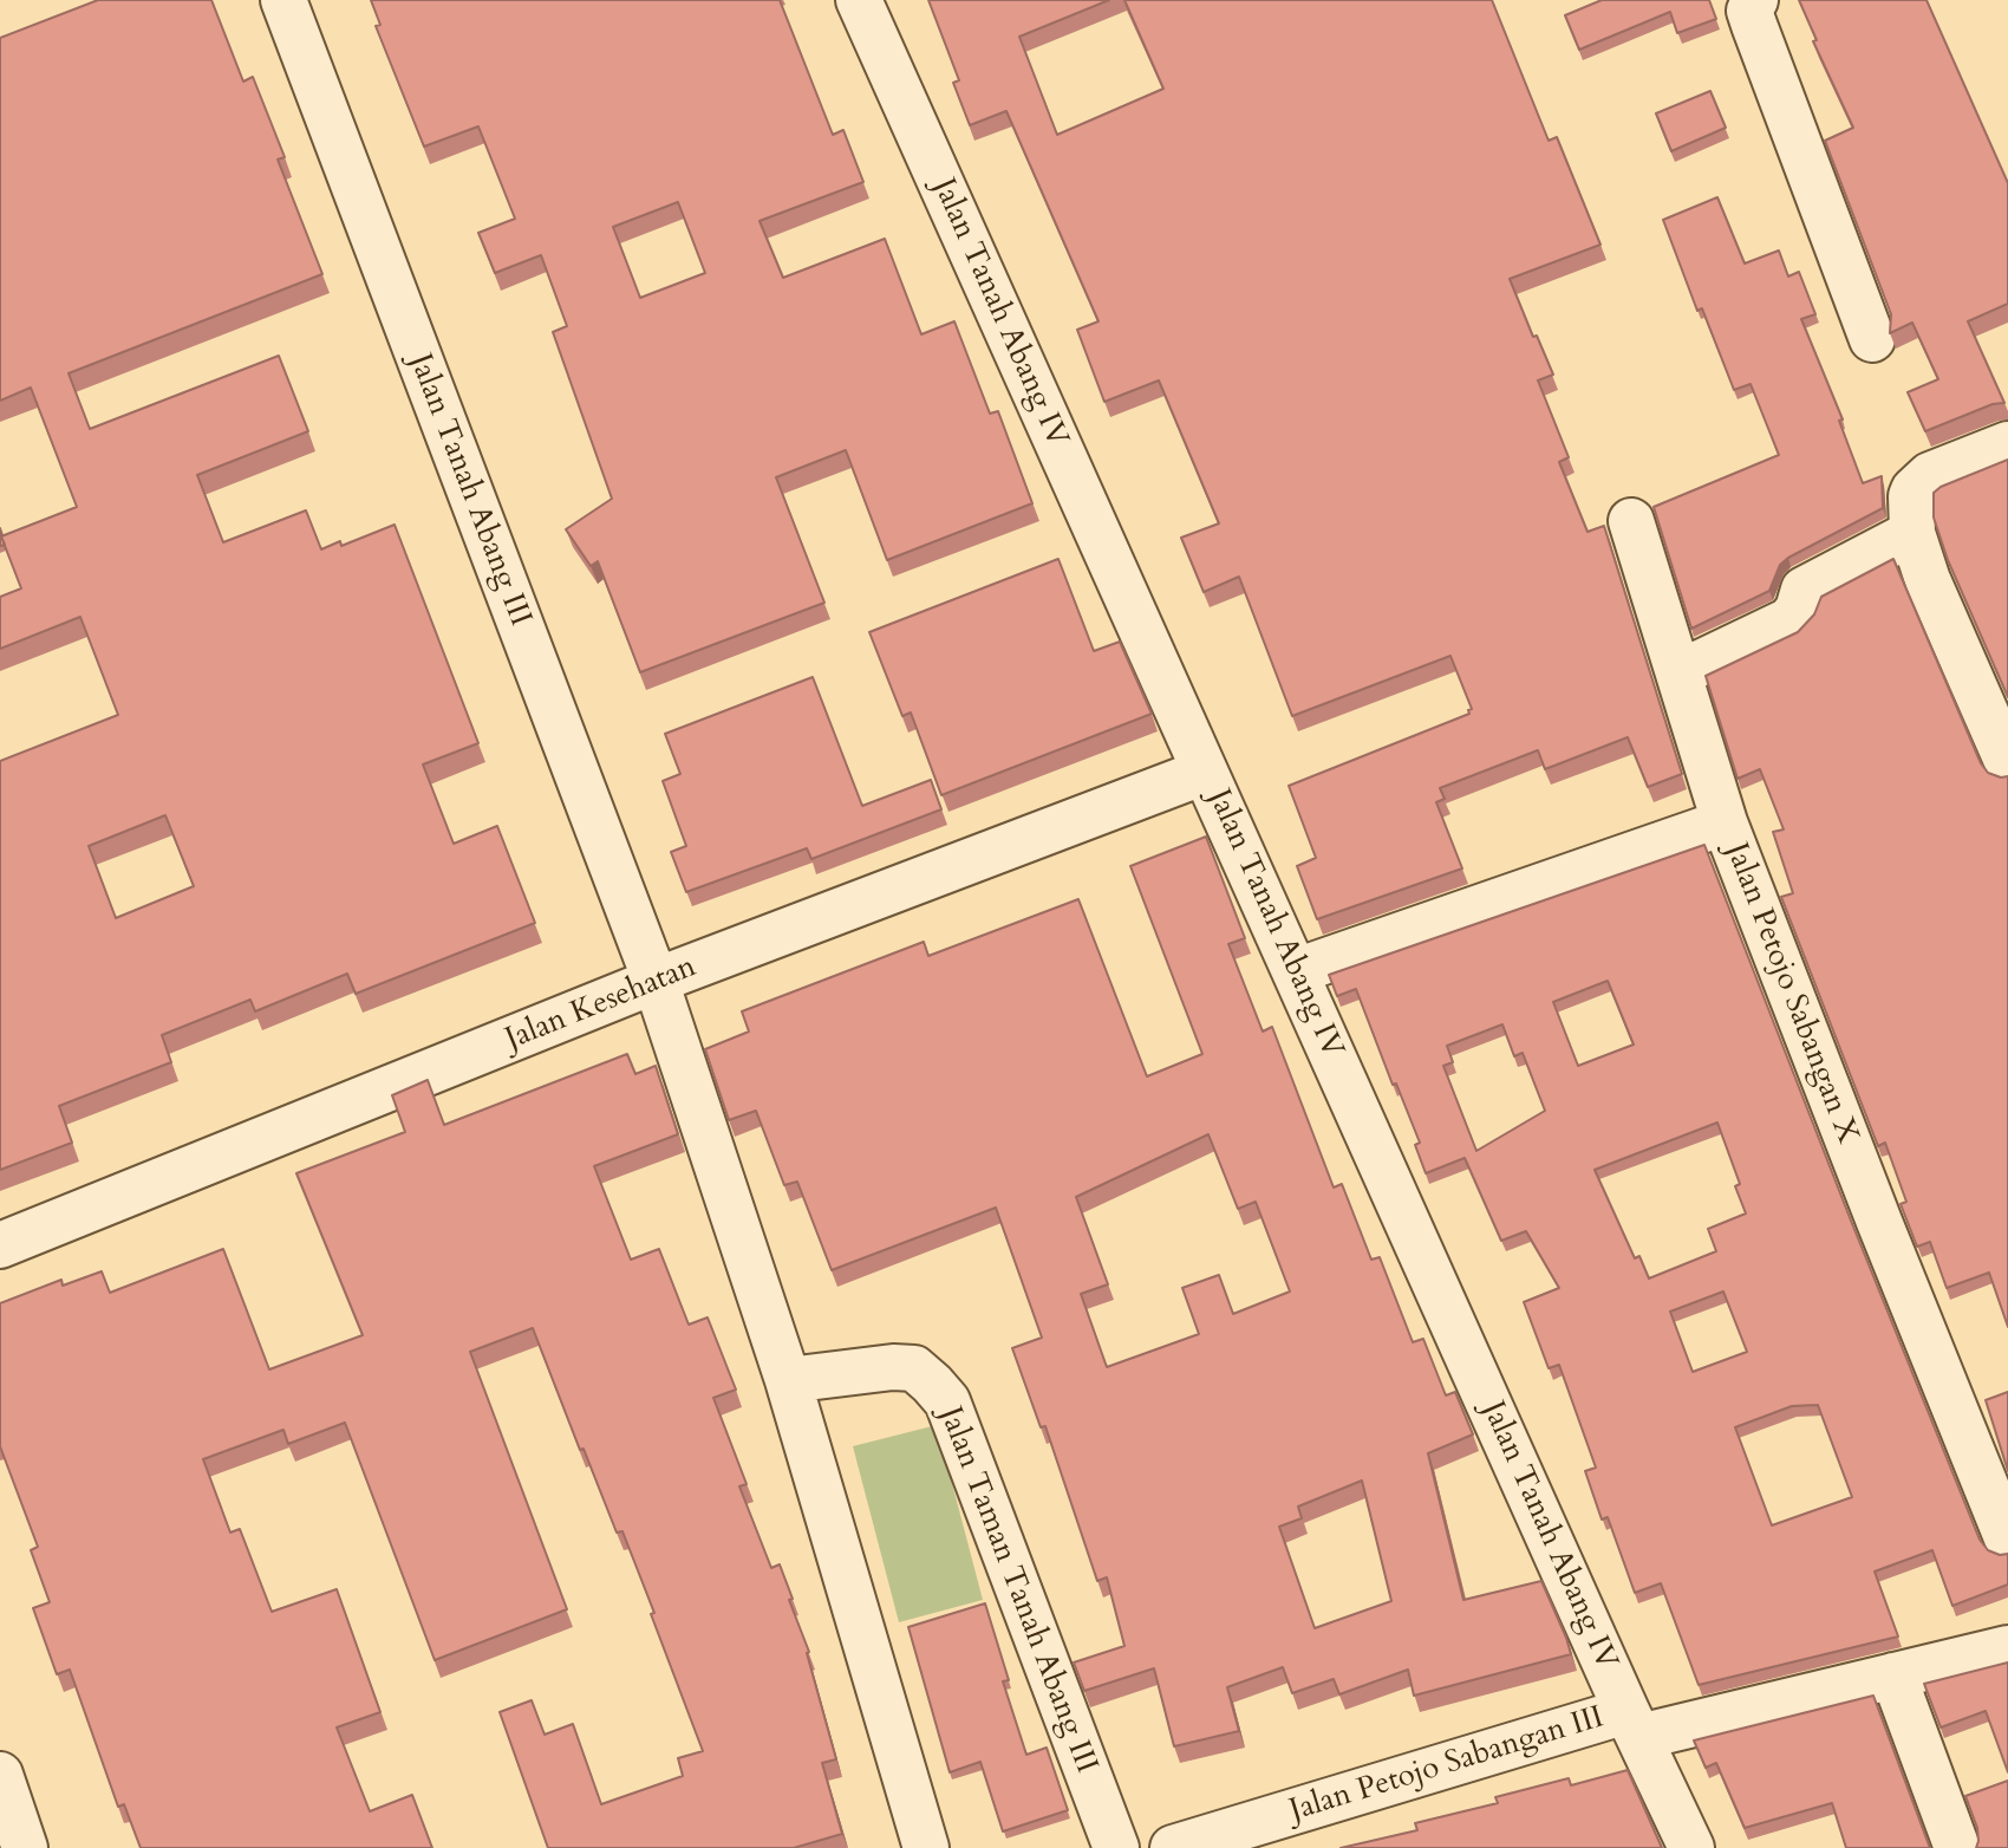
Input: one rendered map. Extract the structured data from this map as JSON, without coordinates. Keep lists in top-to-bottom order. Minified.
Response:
{"streets":{"street":["Jalan Tanah Abang IV","Jalan Tanah Abang III","Jalan Petojo Sabangan X","Jalan Kesehatan","Jalan Taman Tanah Abang III","Jalan Petojo Sabangan III"]},"crossings":[["Jalan Tanah Abang IV","Jalan Petojo Sabangan X"],["Jalan Tanah Abang IV","Jalan Kesehatan"],["Jalan Tanah Abang IV","Jalan Petojo Sabangan III"],["Jalan Tanah Abang III","Jalan Kesehatan"]]}
